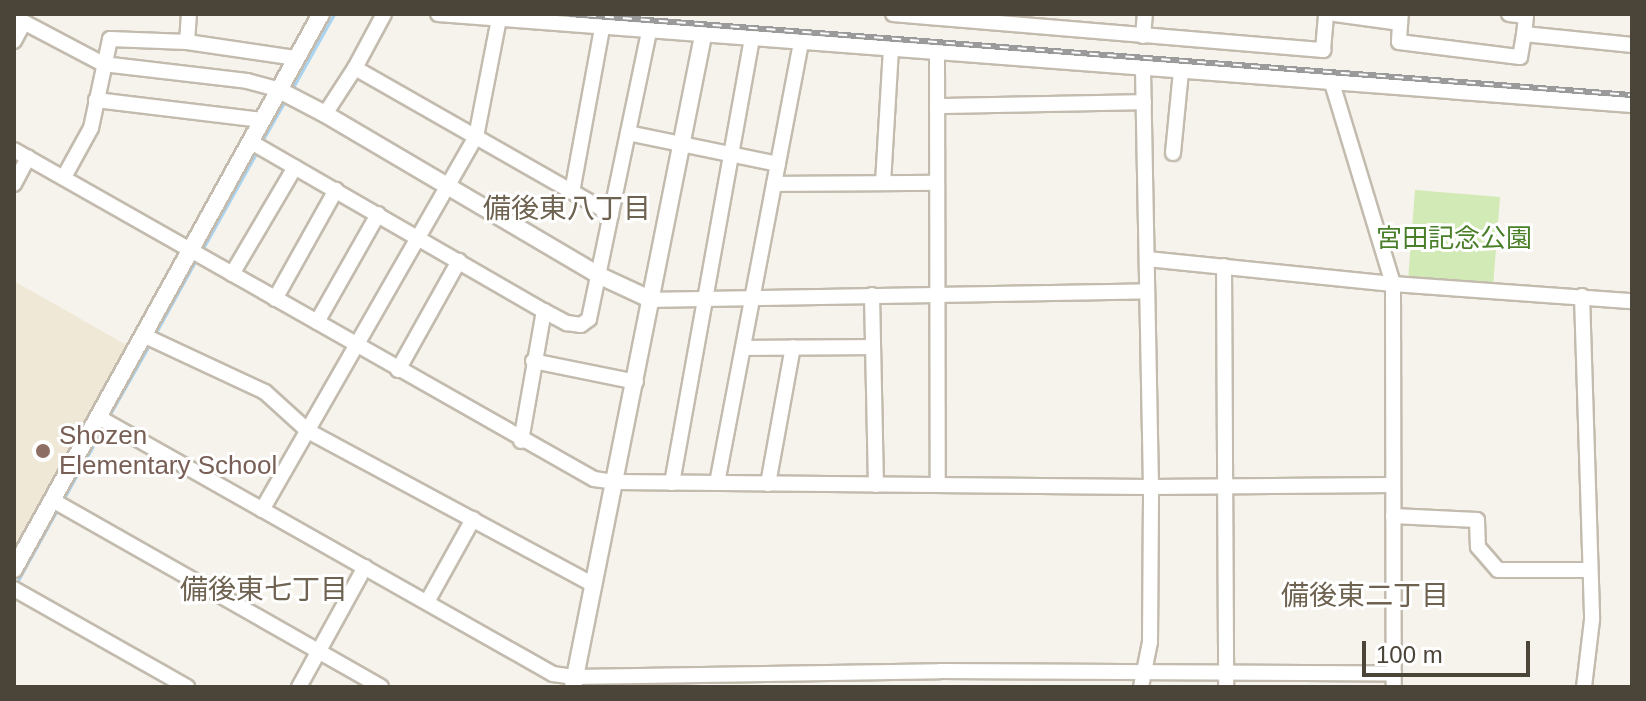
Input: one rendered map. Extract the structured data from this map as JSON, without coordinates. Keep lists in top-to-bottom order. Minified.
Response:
{"districts":["備後東八丁目","備後東七丁目","備後東二丁目"],"parks":["宮田記念公園"],"places":["Shozen Elementary School"],"scale_bar":"100 m"}
